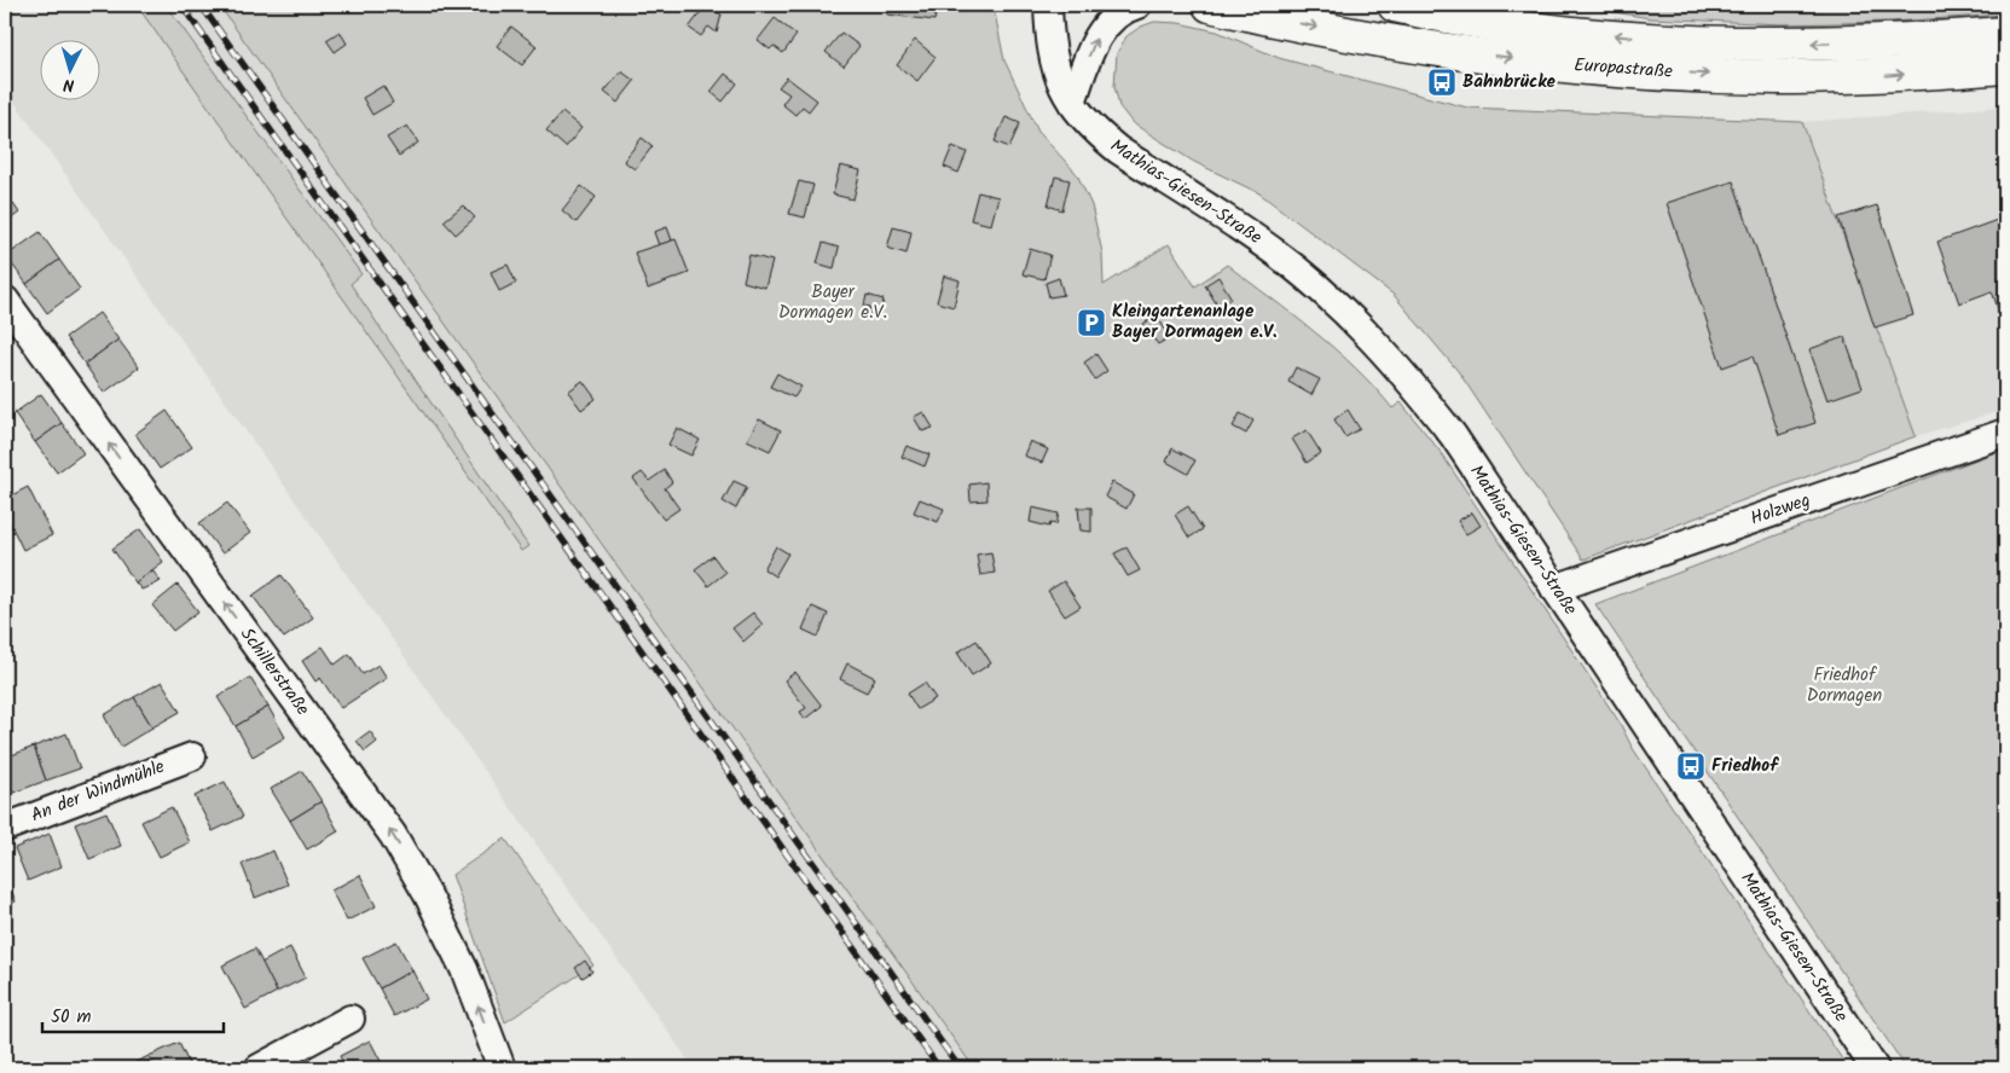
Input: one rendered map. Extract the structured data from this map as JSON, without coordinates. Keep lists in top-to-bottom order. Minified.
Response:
{"streets":{"main road":["Europastraße"],"street":["Mathias-Giesen-Straße","Holzweg","Schillerstraße","An der Windmühle"]},"crossings":[["Mathias-Giesen-Straße","Holzweg"]],"one_way":["Schillerstraße"],"parks":["Bayer Dormagen e.V.","Friedhof Dormagen"],"places":{"bus stop":["Bahnbrücke","Friedhof"],"parking":["Kleingartenanlage Bayer Dormagen e.V."]},"scale_bar":"50 m","north":"bottom"}
